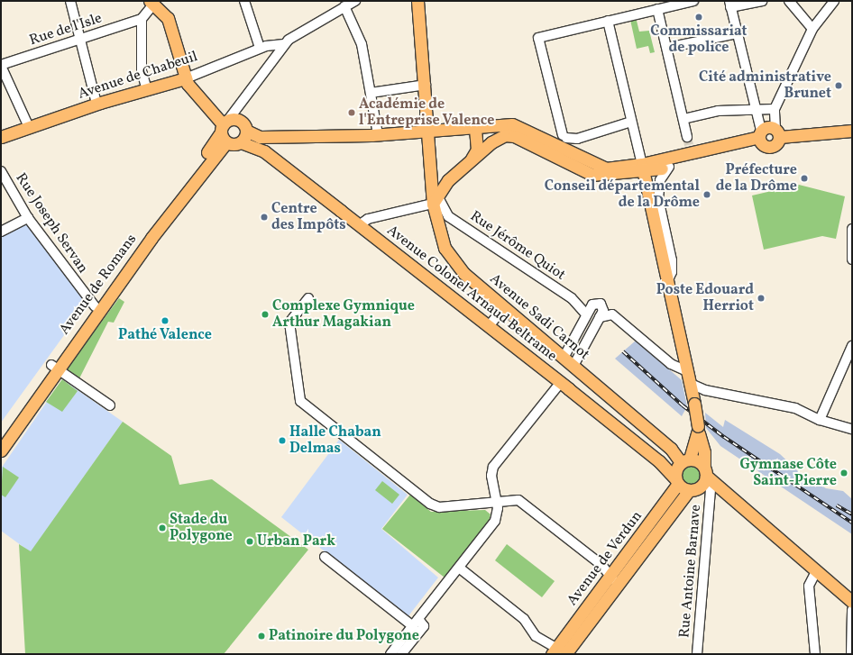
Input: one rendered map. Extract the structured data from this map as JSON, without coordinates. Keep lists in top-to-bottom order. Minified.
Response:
{"streets":{"main road":["Avenue de Chabeuil","Avenue de Romans","Avenue Colonel Arnaud Beltrame","Avenue Sadi Carnot","Avenue de Verdun"],"street":["Rue de l'Isle","Rue Joseph Servan","Rue Jérôme Quiot","Rue Antoine Barnave"]},"crossings":[["Avenue de Chabeuil","Avenue de Romans"],["Rue Joseph Servan","Avenue de Romans"],["Rue Jérôme Quiot","Avenue Sadi Carnot"],["Avenue Colonel Arnaud Beltrame","Avenue de Verdun"],["Avenue Colonel Arnaud Beltrame","Rue Antoine Barnave"],["Avenue Sadi Carnot","Avenue de Verdun"],["Avenue de Verdun","Rue Antoine Barnave"]],"places":["Commissariat de police","Cité administrative Brunet","Académie de l'Entreprise Valence","Préfecture de la Drôme","Conseil départemental de la Drôme","Centre des Impôts","Poste Edouard Herriot","Complexe Gymnique Arthur Magakian","Pathé Valence","Halle Chaban Delmas","Gymnase Côte Saint-Pierre","Stade du Polygone","Urban Park","Patinoire du Polygone"]}
